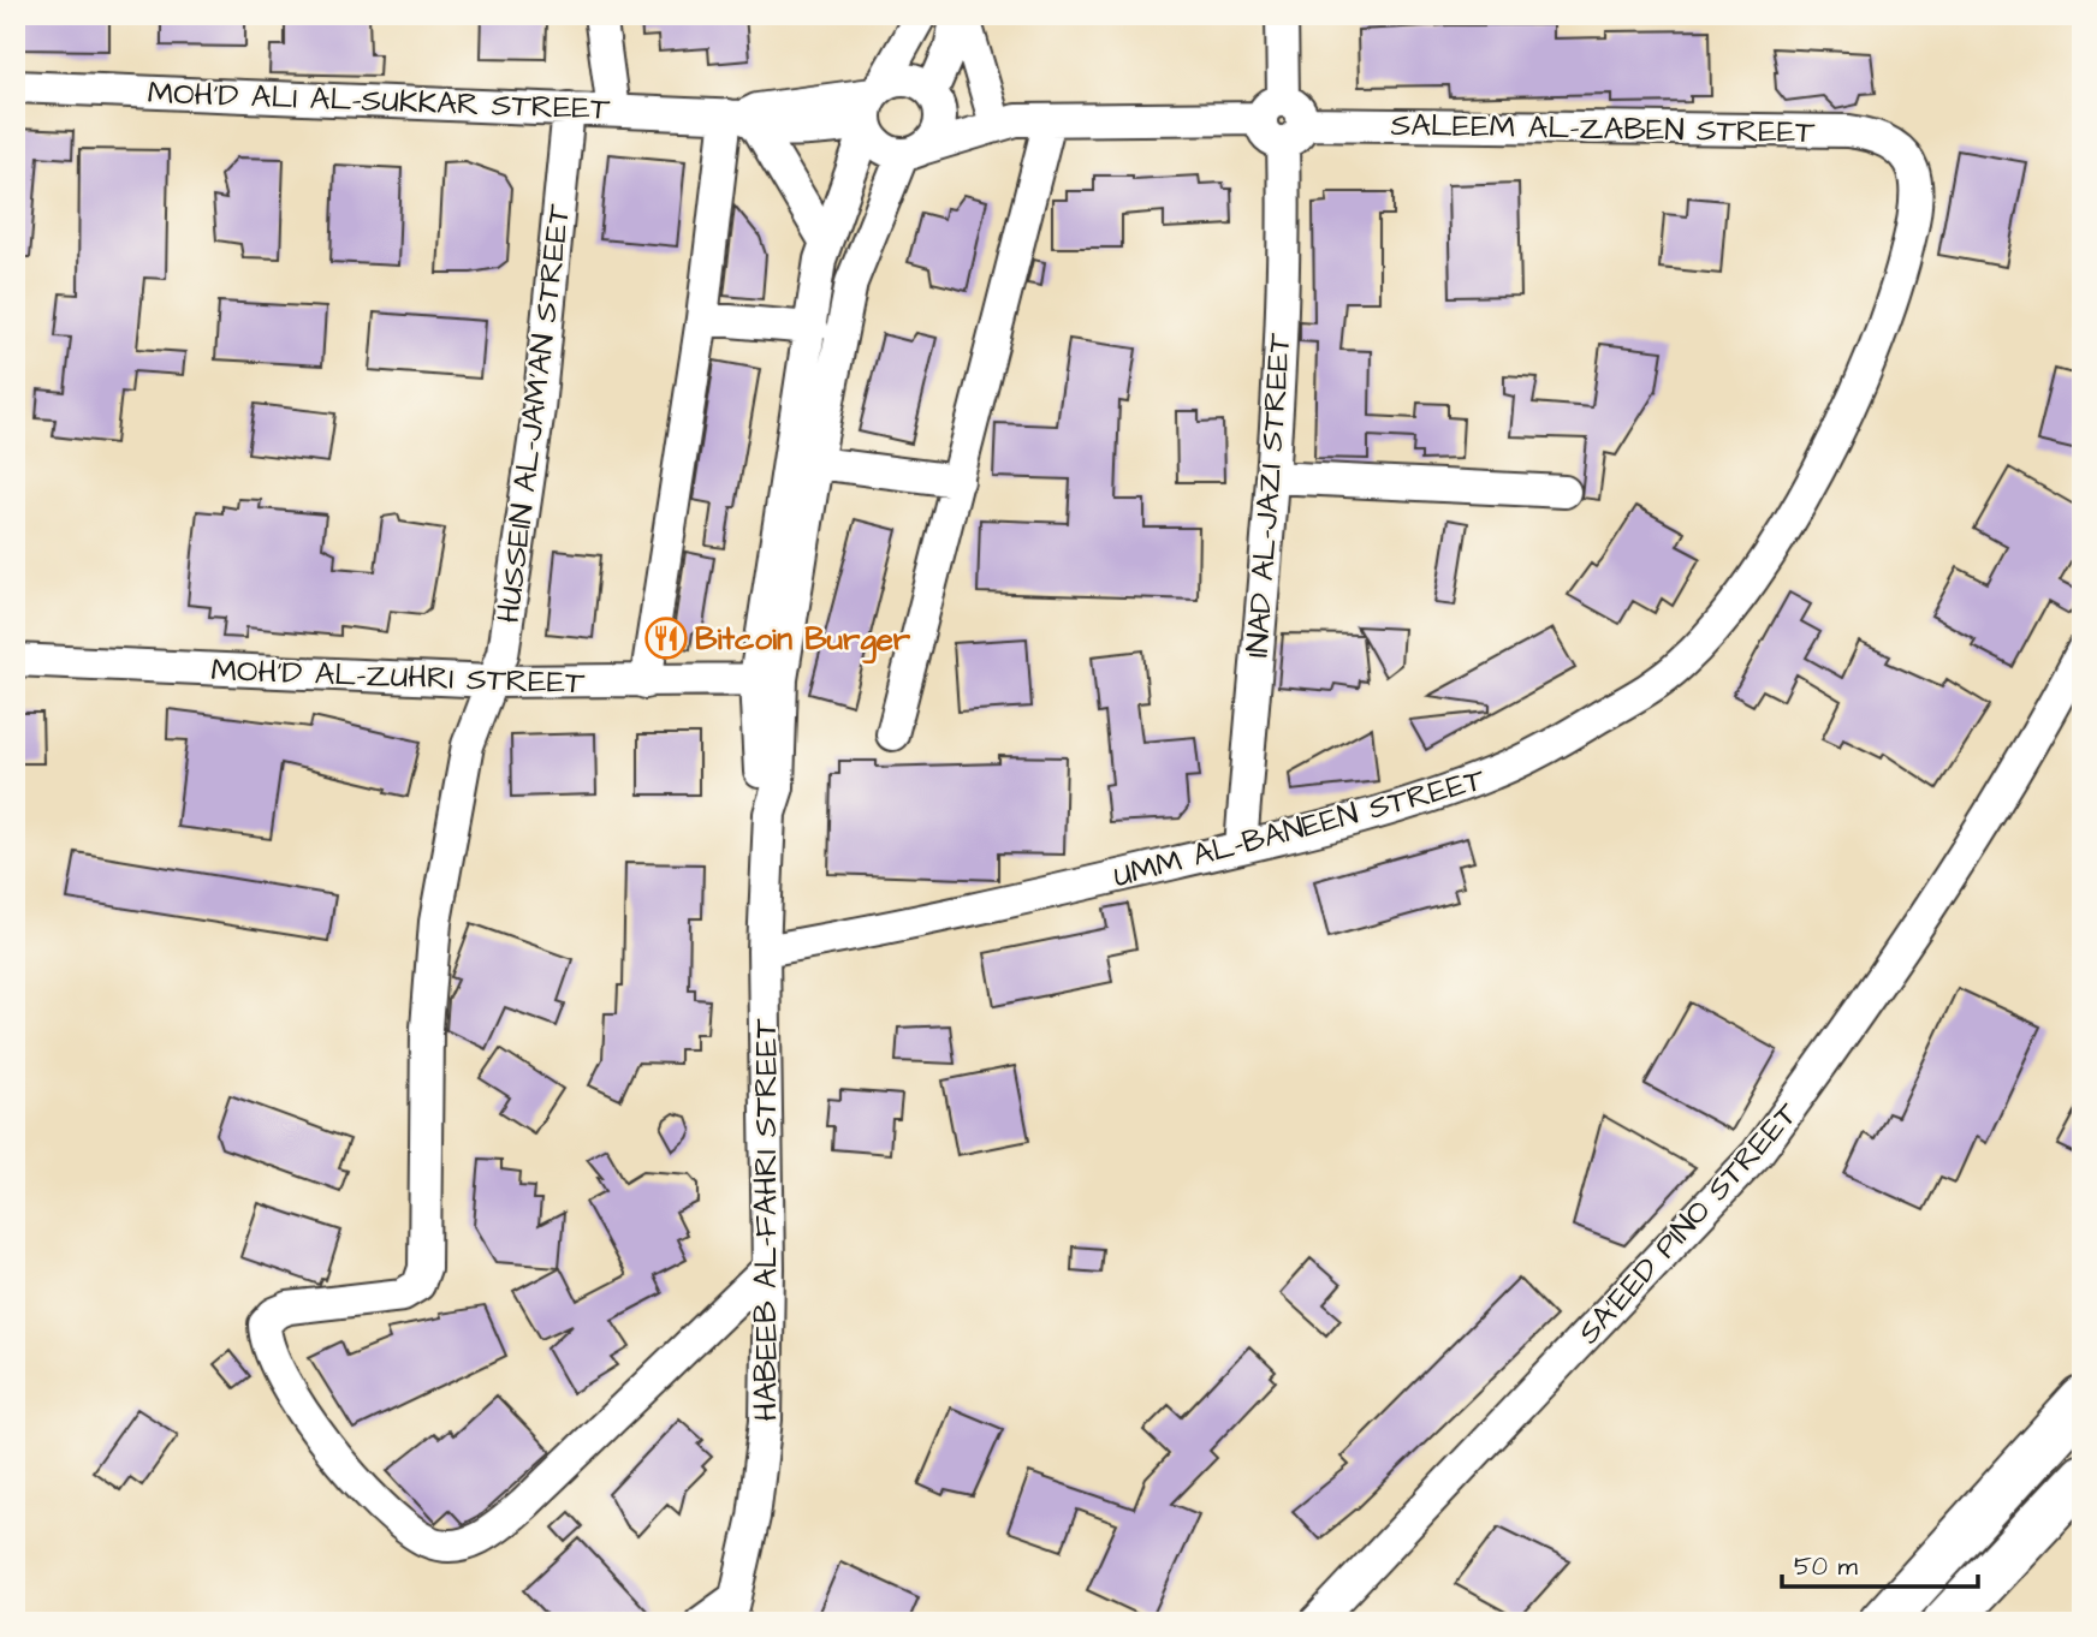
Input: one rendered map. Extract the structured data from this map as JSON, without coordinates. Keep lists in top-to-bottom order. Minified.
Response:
{"streets":{"street":["MOH'D ALI AL-SUKKAR STREET","SALEEM AL-ZABEN STREET","HUSSEIN AL-JAM'AN STREET","INAD AL-JAZI STREET","MOH'D AL-ZUHRI STREET","UMM AL-BANEEN STREET","HABEEB AL-FAHRI STREET","SA‘EED PINO STREET"]},"crossings":[["MOH'D ALI AL-SUKKAR STREET","SALEEM AL-ZABEN STREET"],["MOH'D ALI AL-SUKKAR STREET","HUSSEIN AL-JAM'AN STREET"],["MOH'D ALI AL-SUKKAR STREET","HABEEB AL-FAHRI STREET"],["SALEEM AL-ZABEN STREET","INAD AL-JAZI STREET"],["SALEEM AL-ZABEN STREET","UMM AL-BANEEN STREET"],["SALEEM AL-ZABEN STREET","HABEEB AL-FAHRI STREET"],["HUSSEIN AL-JAM'AN STREET","MOH'D AL-ZUHRI STREET"],["HUSSEIN AL-JAM'AN STREET","HABEEB AL-FAHRI STREET"],["INAD AL-JAZI STREET","UMM AL-BANEEN STREET"],["MOH'D AL-ZUHRI STREET","HABEEB AL-FAHRI STREET"],["UMM AL-BANEEN STREET","HABEEB AL-FAHRI STREET"]],"places":{"restaurant":["Bitcoin Burger"]},"scale_bar":"50 m"}
